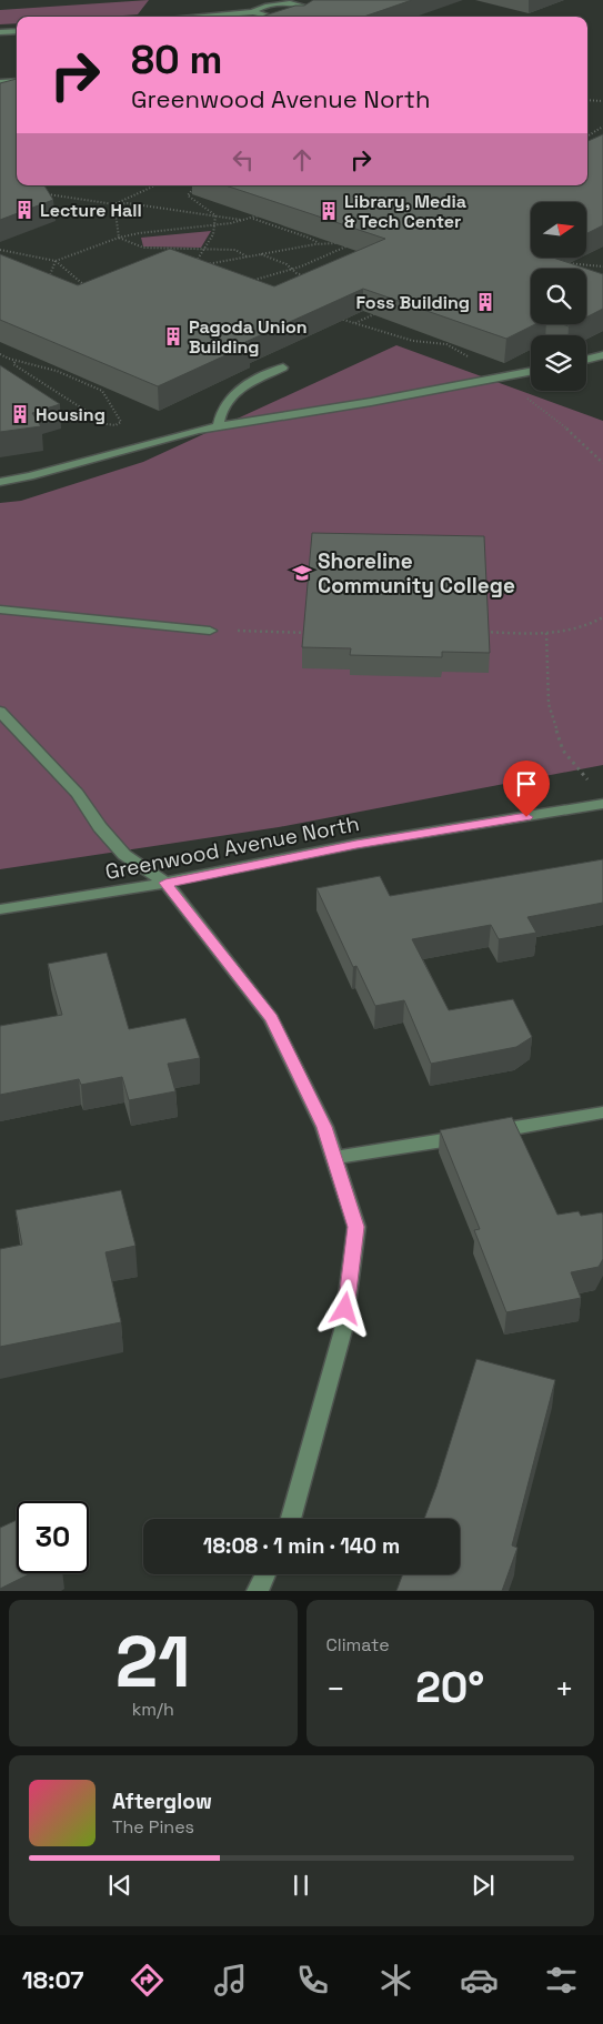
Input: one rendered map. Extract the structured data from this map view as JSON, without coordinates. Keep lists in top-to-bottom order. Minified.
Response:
{"streets":{"street":["Greenwood Avenue North"]},"places":{"building":["Lecture Hall","Library, Media & Tech Center","Foss Building","Pagoda Union Building","Housing"],"school or university":["Shoreline Community College"]},"north":"right","page":{"turn":["80 m","Greenwood Avenue North"],"limit":"30","trip":"18:08 · 1 min · 140 m","tile":[["21","km/h"],"Climate"],"heat":["−","20°","+"],"song":["Afterglow","The Pines"],"tabs":"18:07"}}
